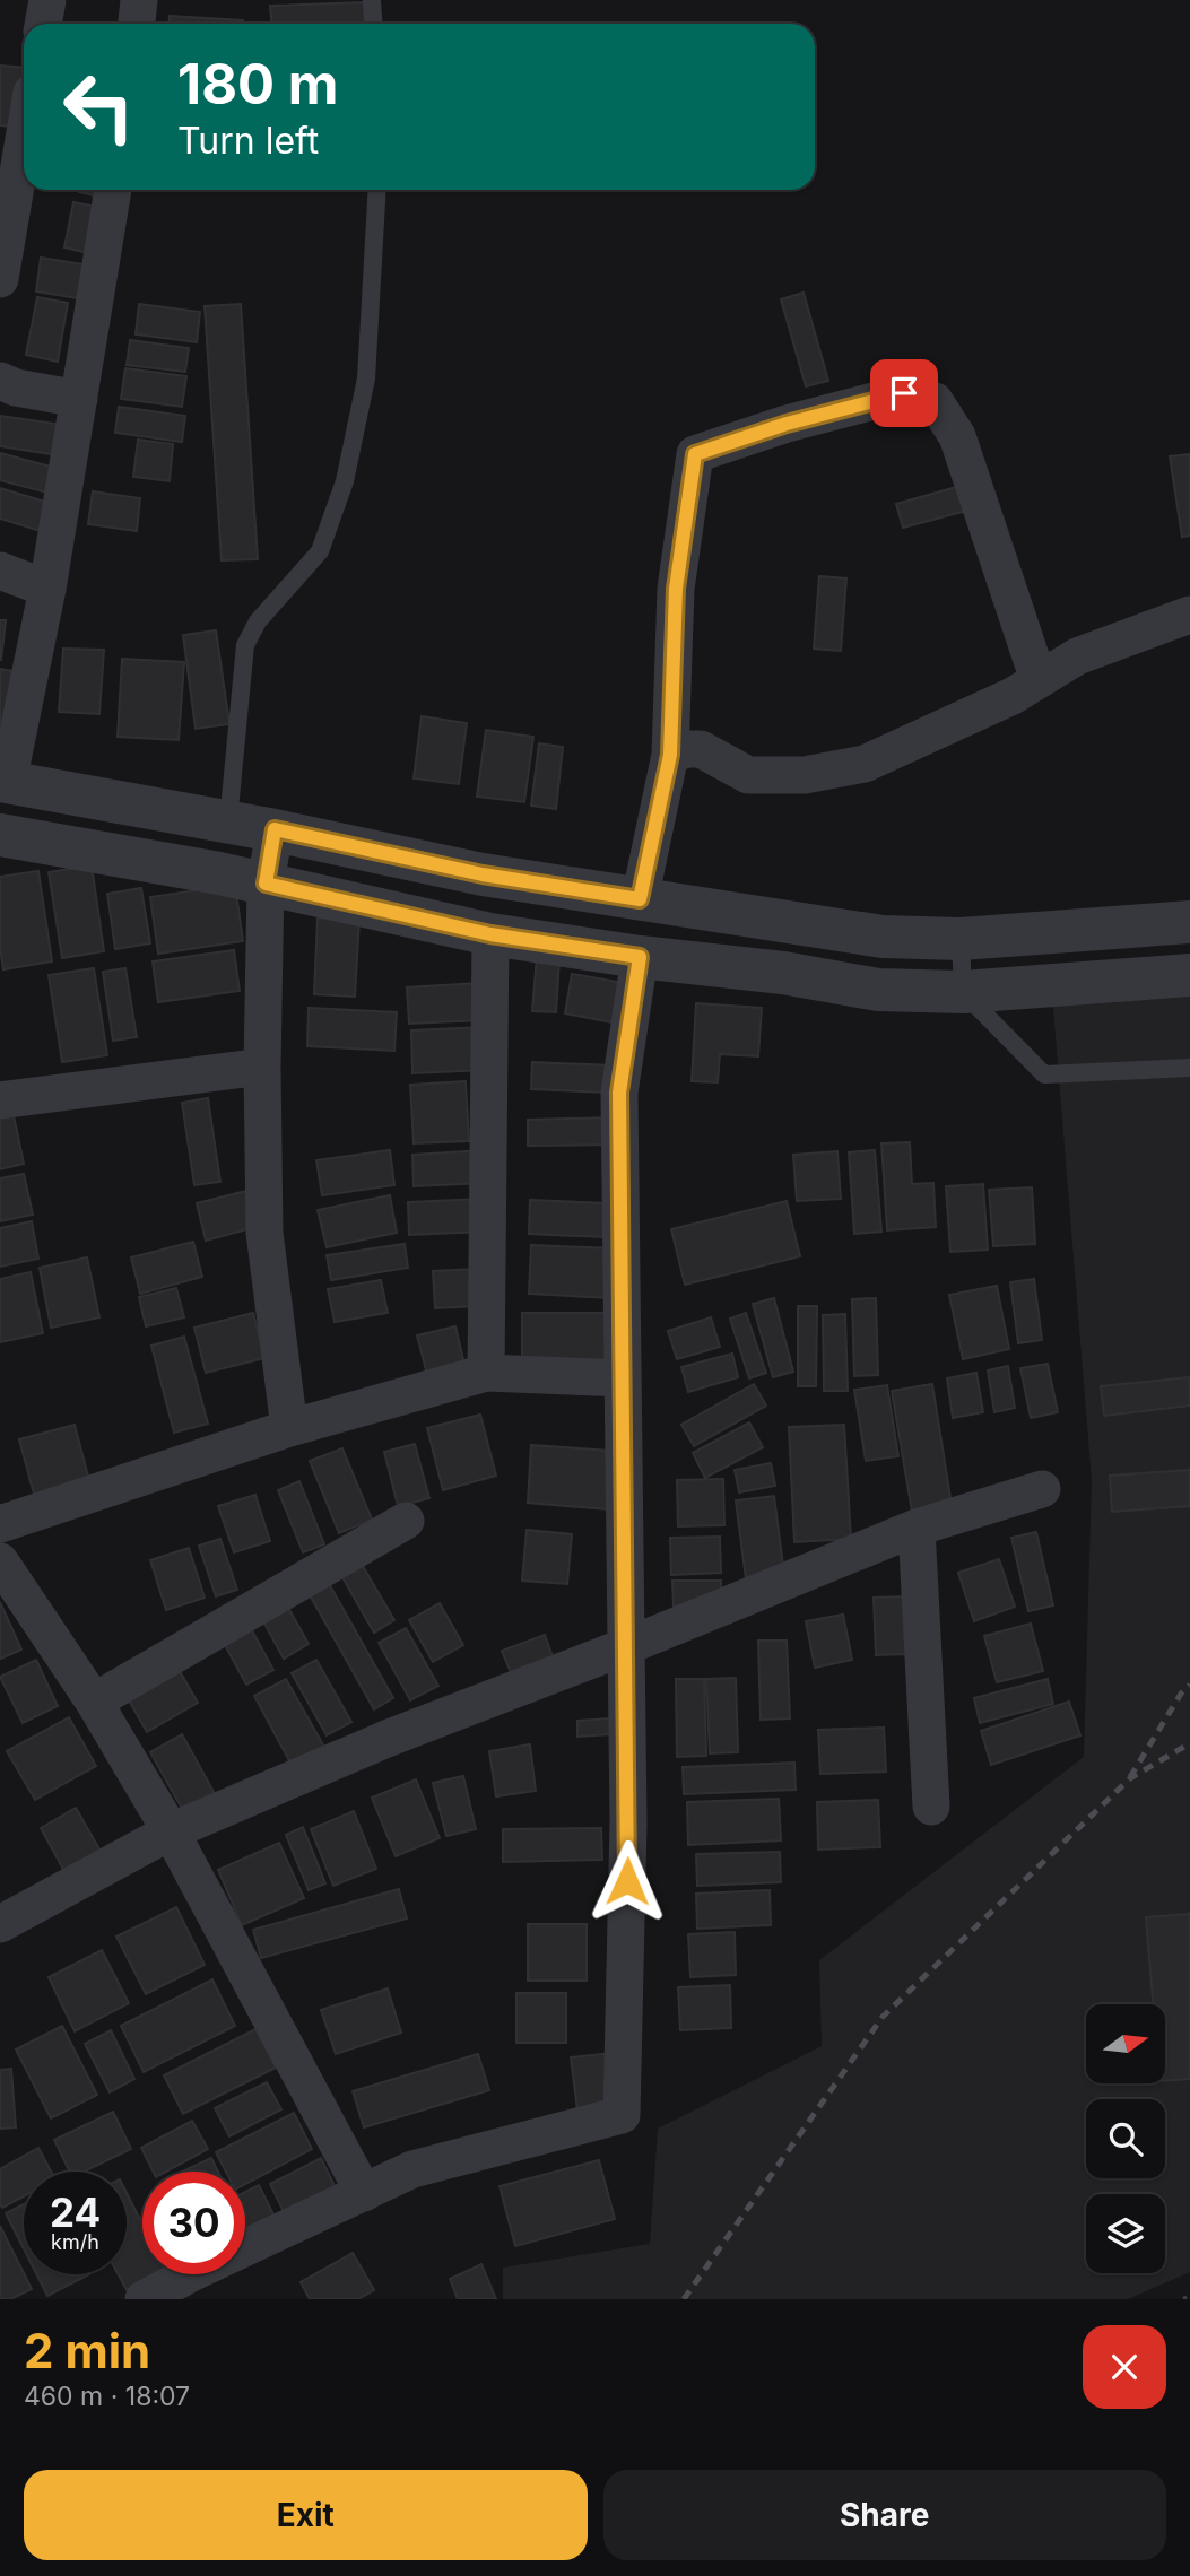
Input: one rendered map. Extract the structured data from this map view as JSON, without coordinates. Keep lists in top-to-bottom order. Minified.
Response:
{"north":"right","page":{"turn":["180 m","Turn left"],"speed":"24 km/h","limit":"30","heading":["2 min","460 m · 18:07"],"buttons":["Exit","Share"]}}
